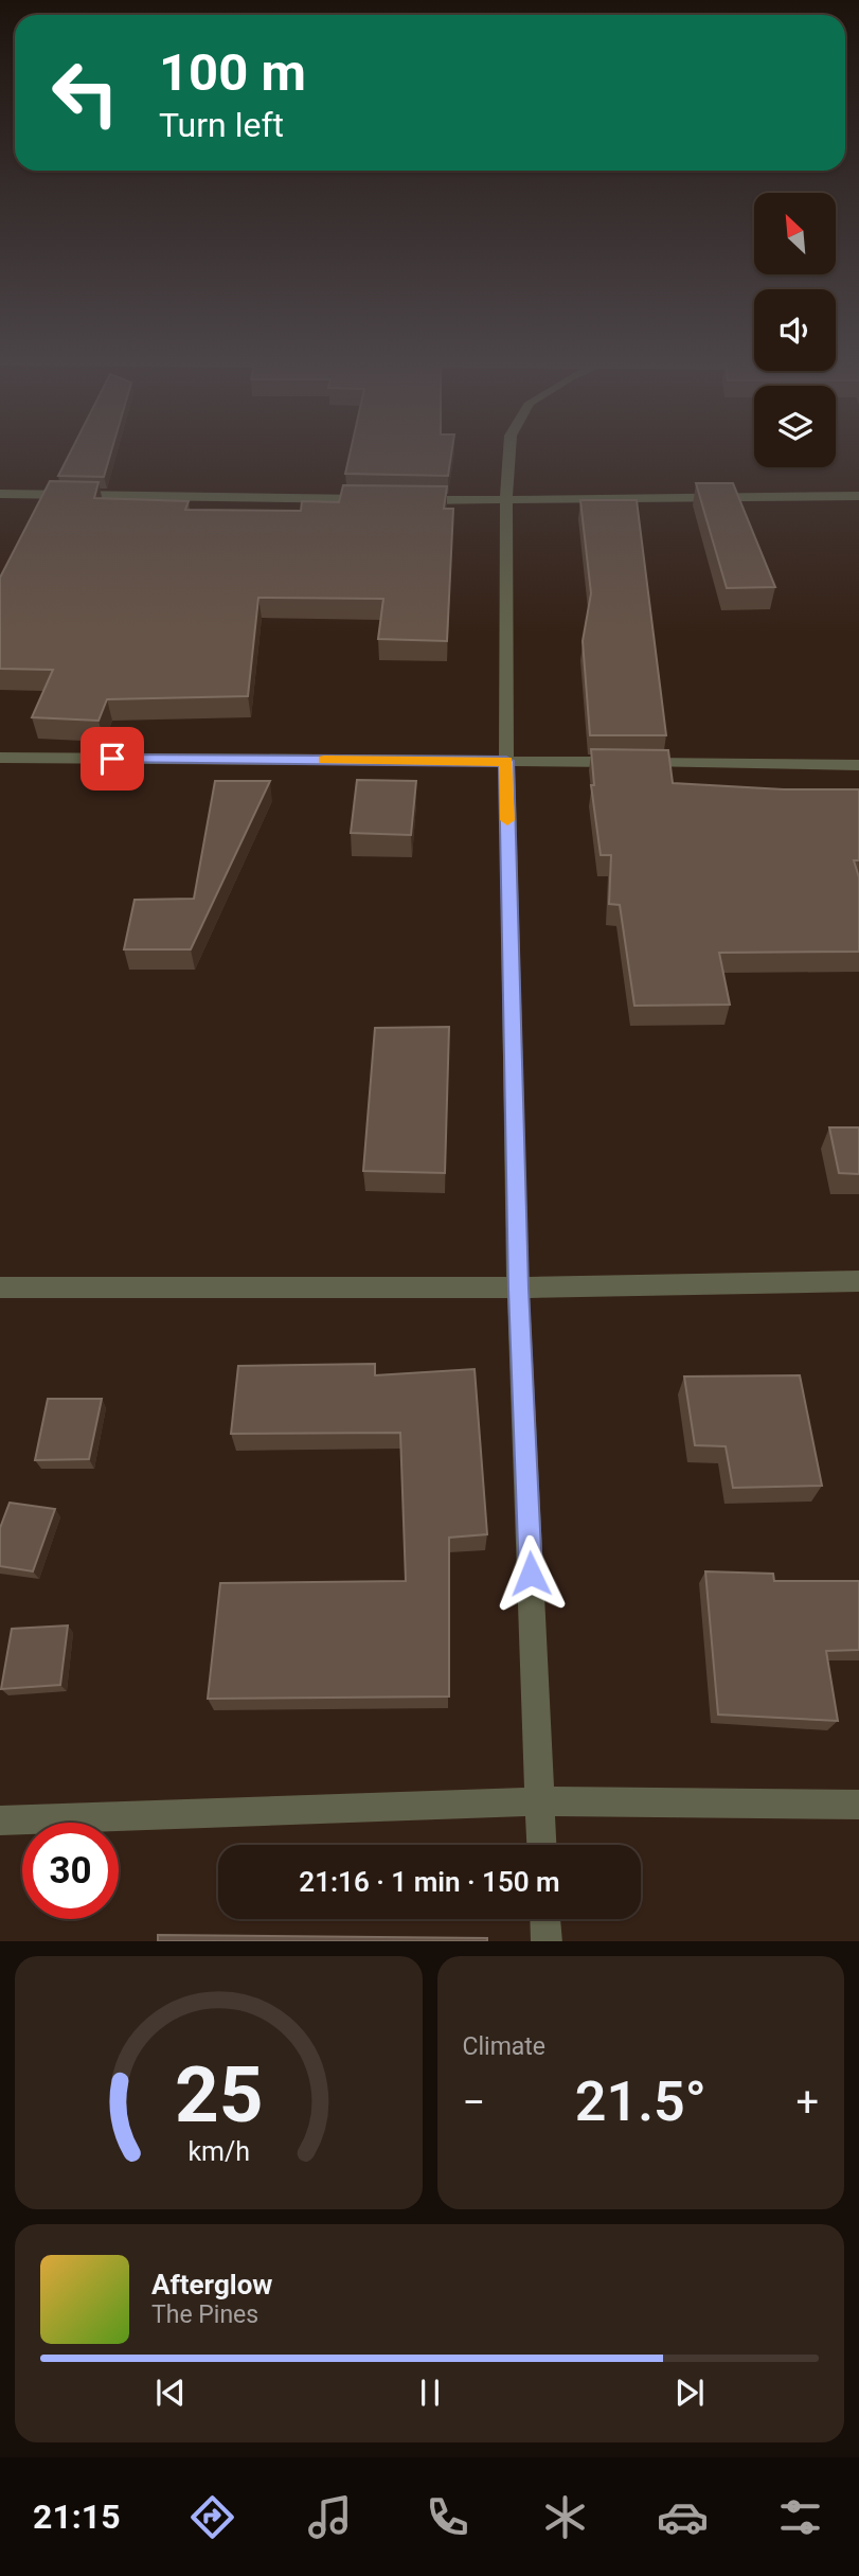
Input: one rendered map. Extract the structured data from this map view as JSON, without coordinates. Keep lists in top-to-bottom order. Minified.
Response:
{"north":"top left","page":{"turn":["100 m","Turn left"],"limit":"30","trip":"21:16 · 1 min · 150 m","tile":"Climate","heat":["−","21.5°","+"],"song":["Afterglow","The Pines"],"tabs":"21:15","gauge":["25","km/h"]}}
